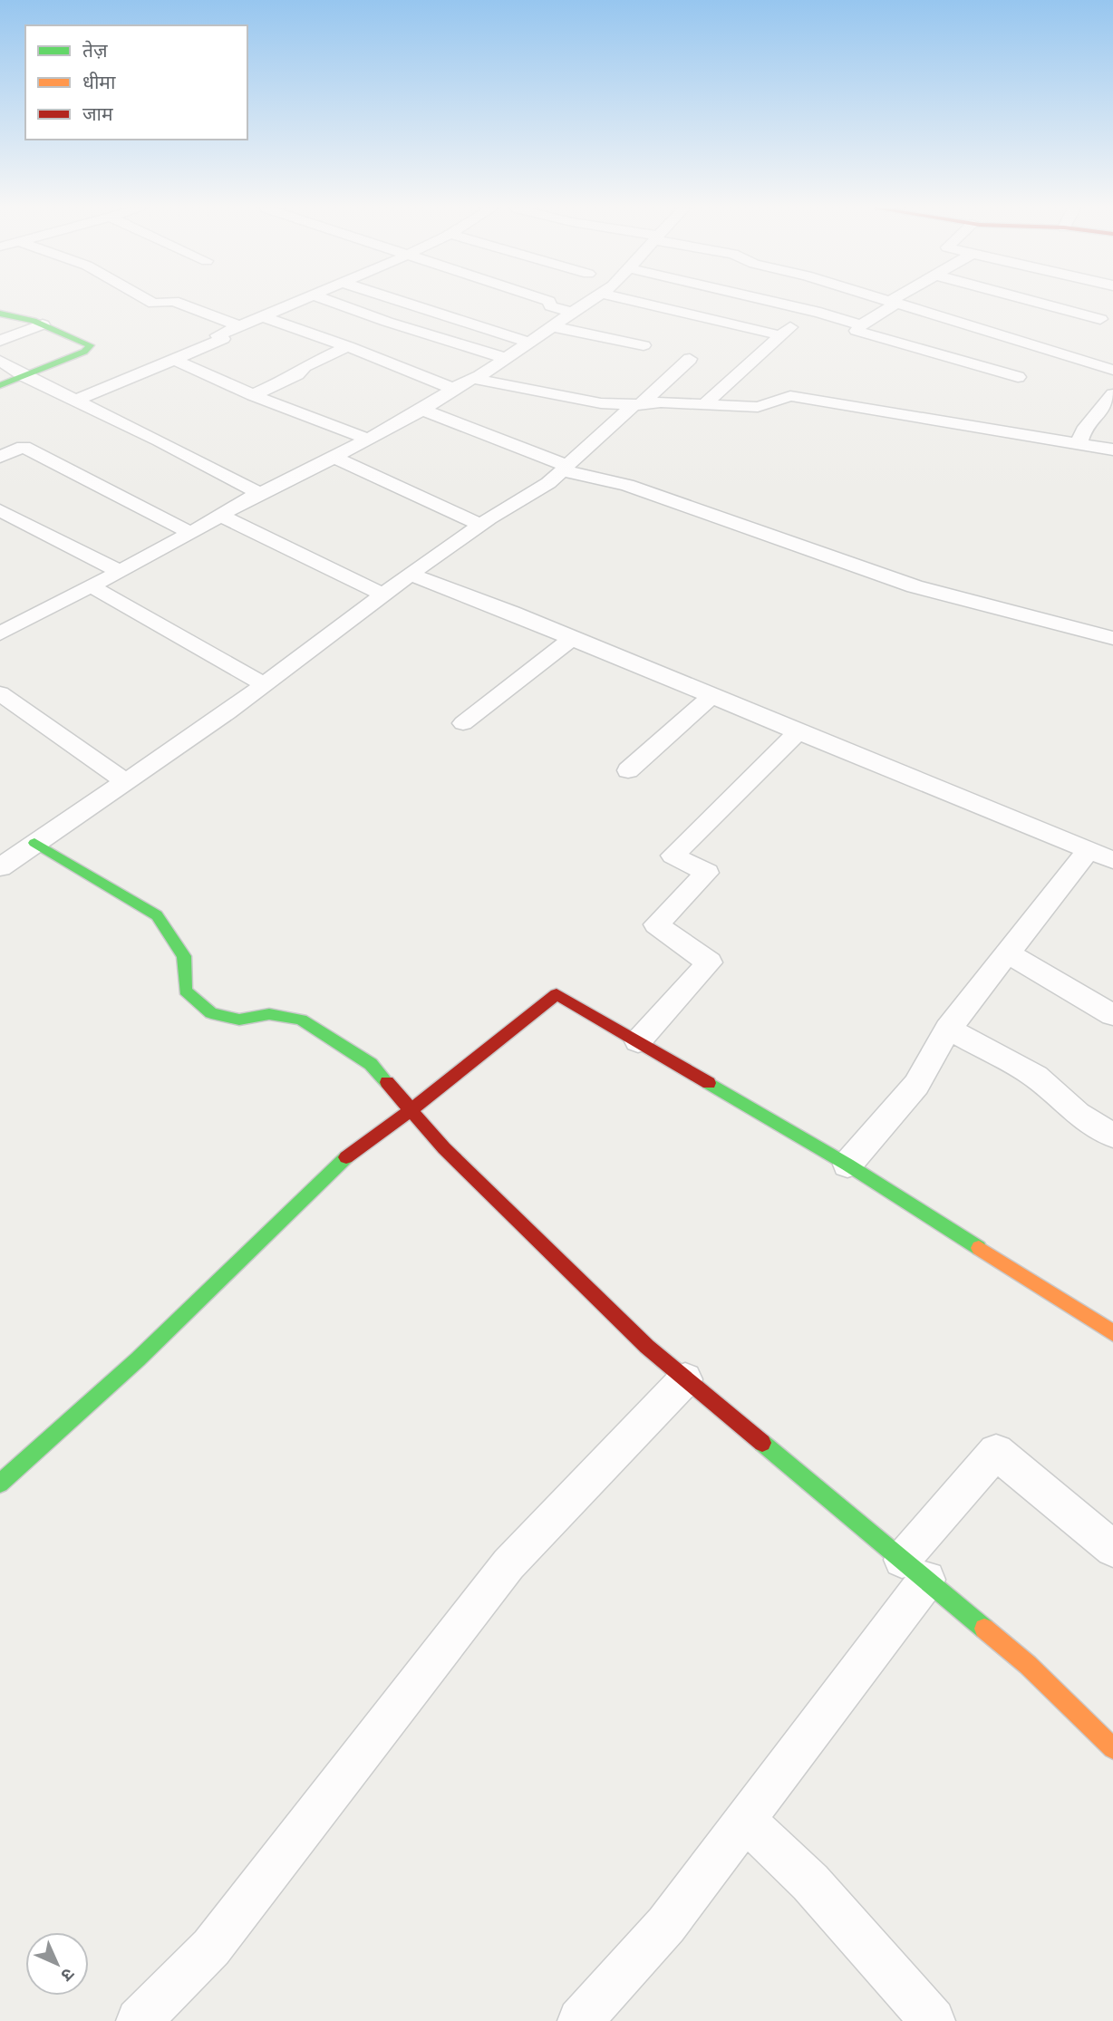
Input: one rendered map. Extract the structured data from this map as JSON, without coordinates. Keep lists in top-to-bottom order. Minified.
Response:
{"legend":["तेज़","धीमा","जाम"],"north":"bottom right"}
